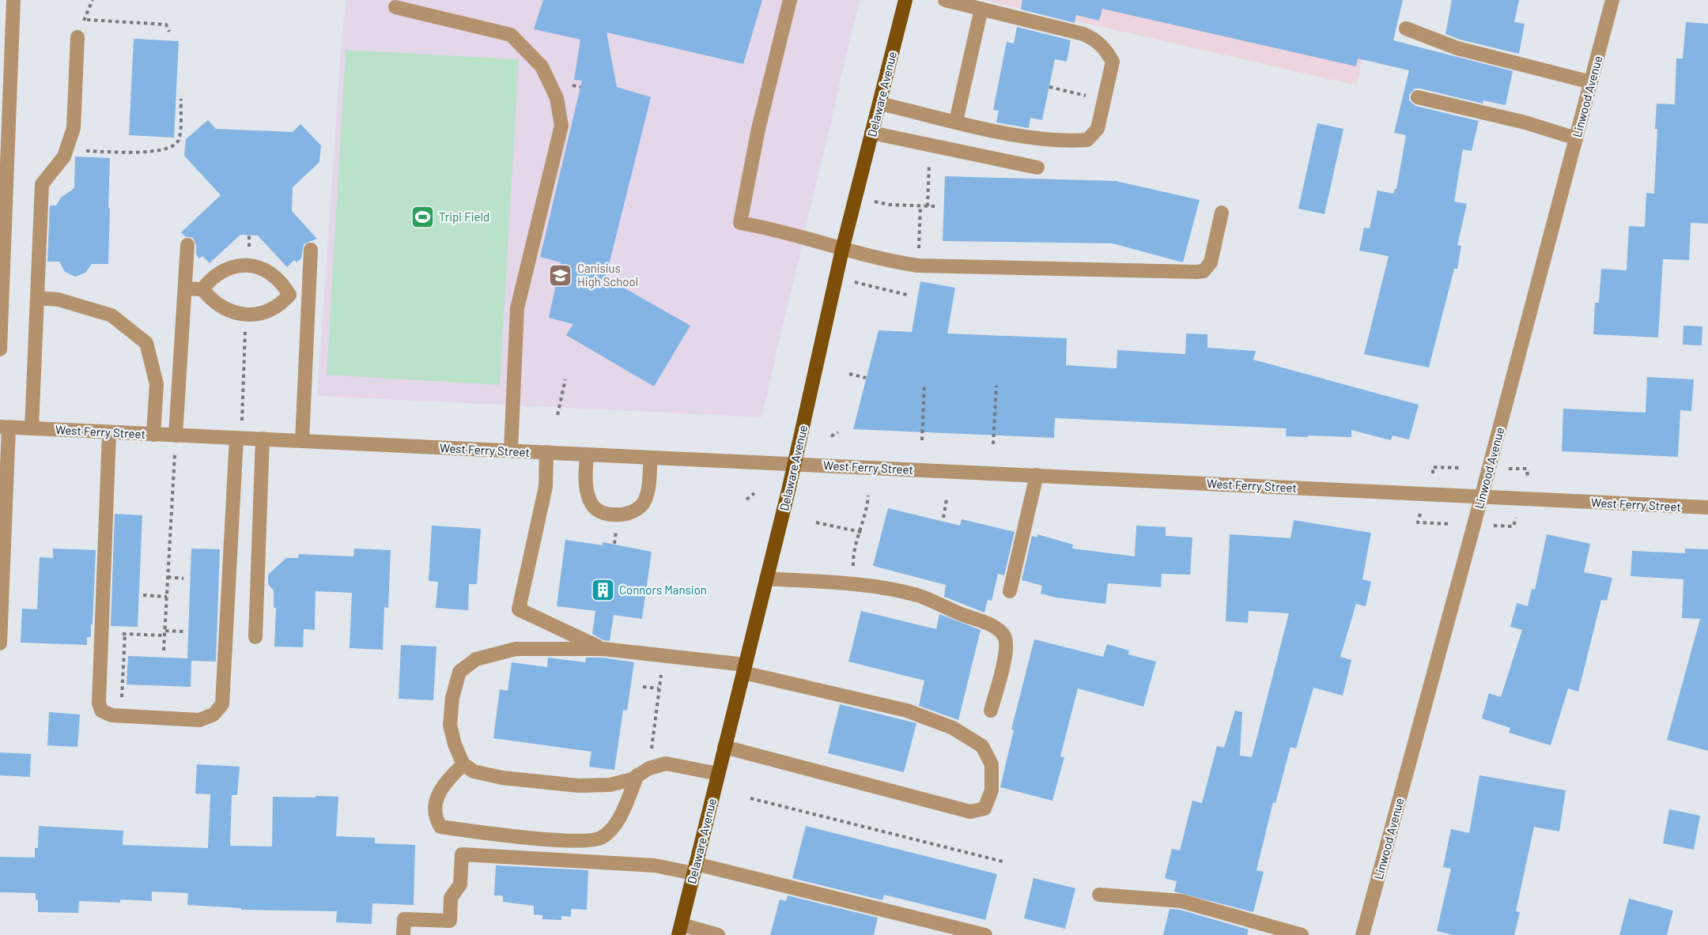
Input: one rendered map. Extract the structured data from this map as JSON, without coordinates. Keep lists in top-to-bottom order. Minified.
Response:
{"streets":{"main road":["Delaware Avenue"],"street":["Linwood Avenue","West Ferry Street"]},"crossings":[["Delaware Avenue","West Ferry Street"],["Linwood Avenue","West Ferry Street"]],"places":{"sports":["Tripi Field"],"school or university":["Canisius High School"],"building":["Connors Mansion"]}}
